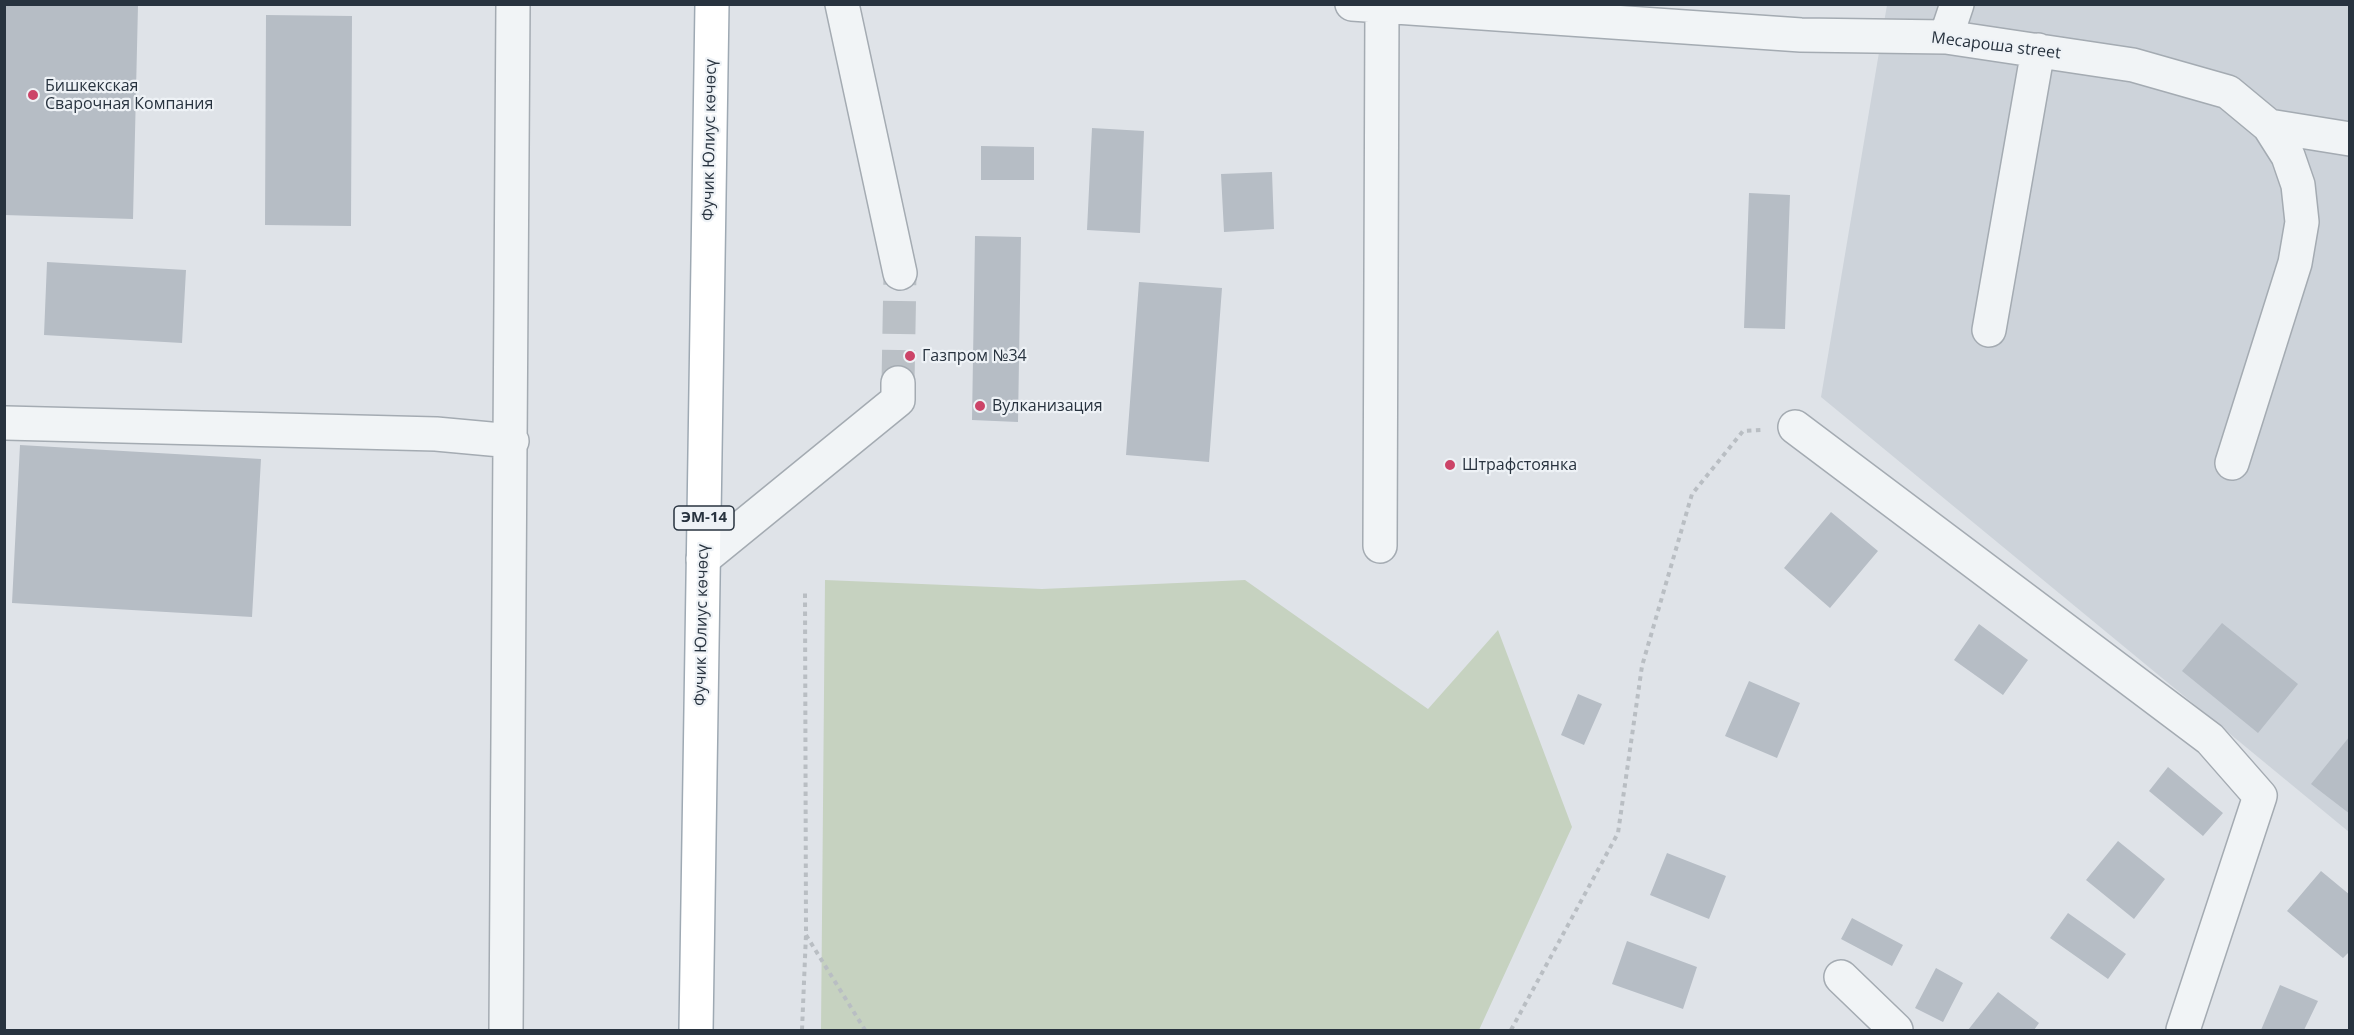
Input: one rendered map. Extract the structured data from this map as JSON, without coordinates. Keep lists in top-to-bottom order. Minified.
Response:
{"streets":{"main road":["Фучик Юлиус көчөсү","ЭМ-14"],"street":["Месароша street"]},"places":["Бишкекская Сварочная Компания","Газпром №34","Вулканизация","Штрафстоянка"]}
